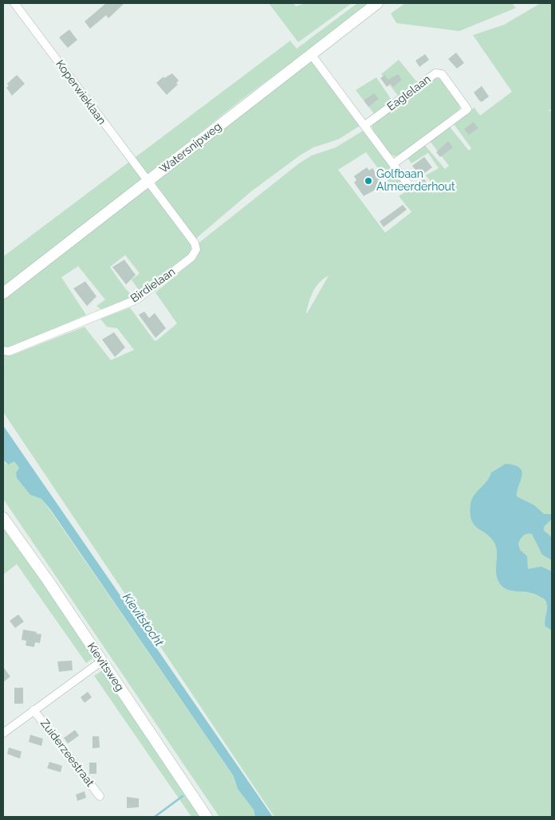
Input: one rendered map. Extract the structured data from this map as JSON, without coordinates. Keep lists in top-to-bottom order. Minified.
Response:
{"streets":{"street":["Koperwieklaan","Eaglelaan","Watersnipweg","Birdielaan","Kievitsweg","Zuiderzeestraat"]},"crossings":[["Koperwieklaan","Watersnipweg"],["Koperwieklaan","Birdielaan"],["Watersnipweg","Birdielaan"]],"water":["Kievitstocht"],"places":["Golfbaan Almeerderhout"]}
